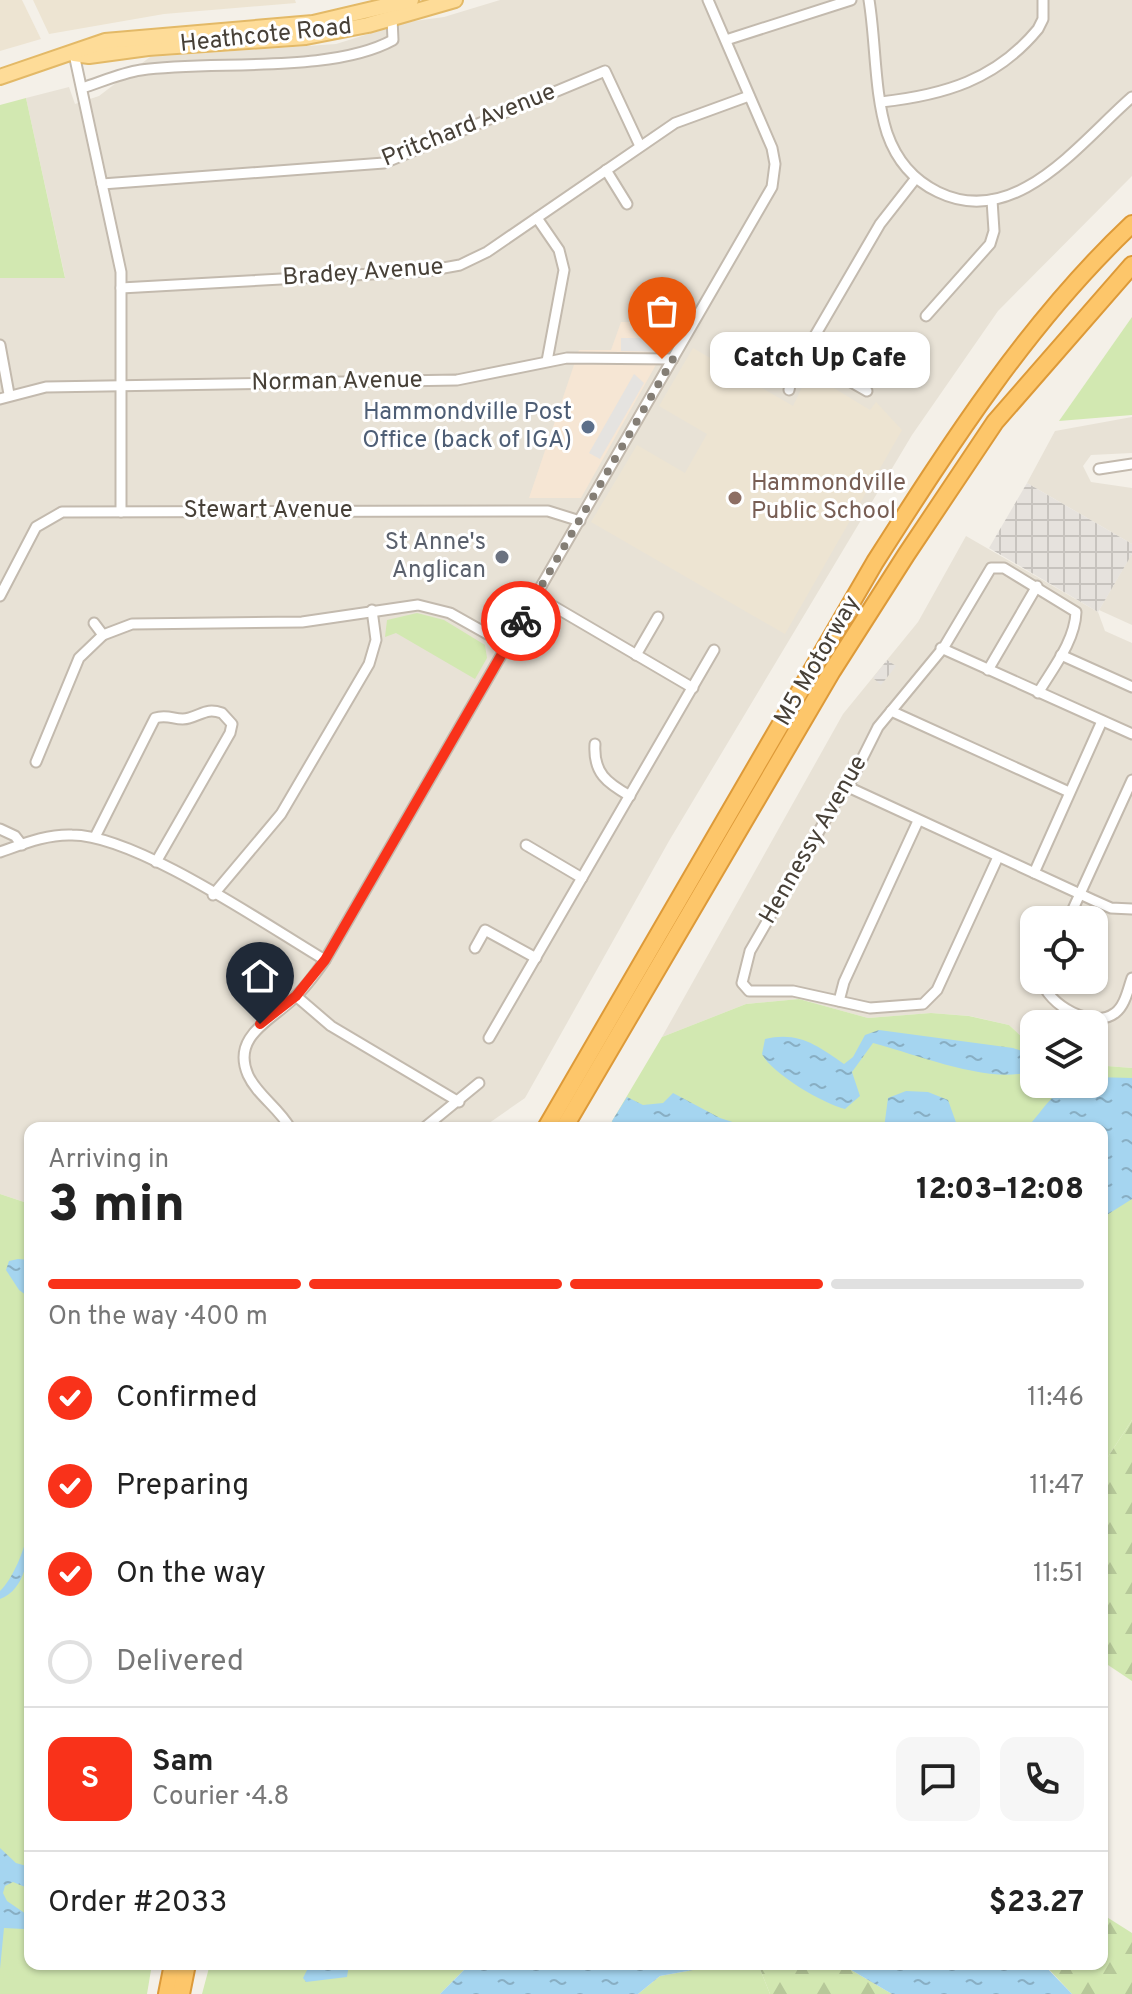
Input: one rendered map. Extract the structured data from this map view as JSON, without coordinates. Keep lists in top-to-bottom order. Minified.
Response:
{"streets":{"highway":["M5 Motorway"],"main road":["Heathcote Road"],"street":["Pritchard Avenue","Bradey Avenue","Norman Avenue","Stewart Avenue","Hennessy Avenue"]},"crossings":[["Pritchard Avenue","Bradey Avenue"]],"places":["Catch Up Cafe","Hammondville Post Office (back of IGA)","Hammondville Public School","St Anne's Anglican"],"page":{"bubble":"Catch Up Cafe","heading":["3 min","Arriving in","12:03–12:08"],"panel":["Sam","Courier · 4.8","Order #2033","$23.27"],"bar":"On the way · 400 m","list":[["Confirmed","11:46"],["Preparing","11:47"],["On the way","11:51"],"Delivered"],"round":"S"}}
